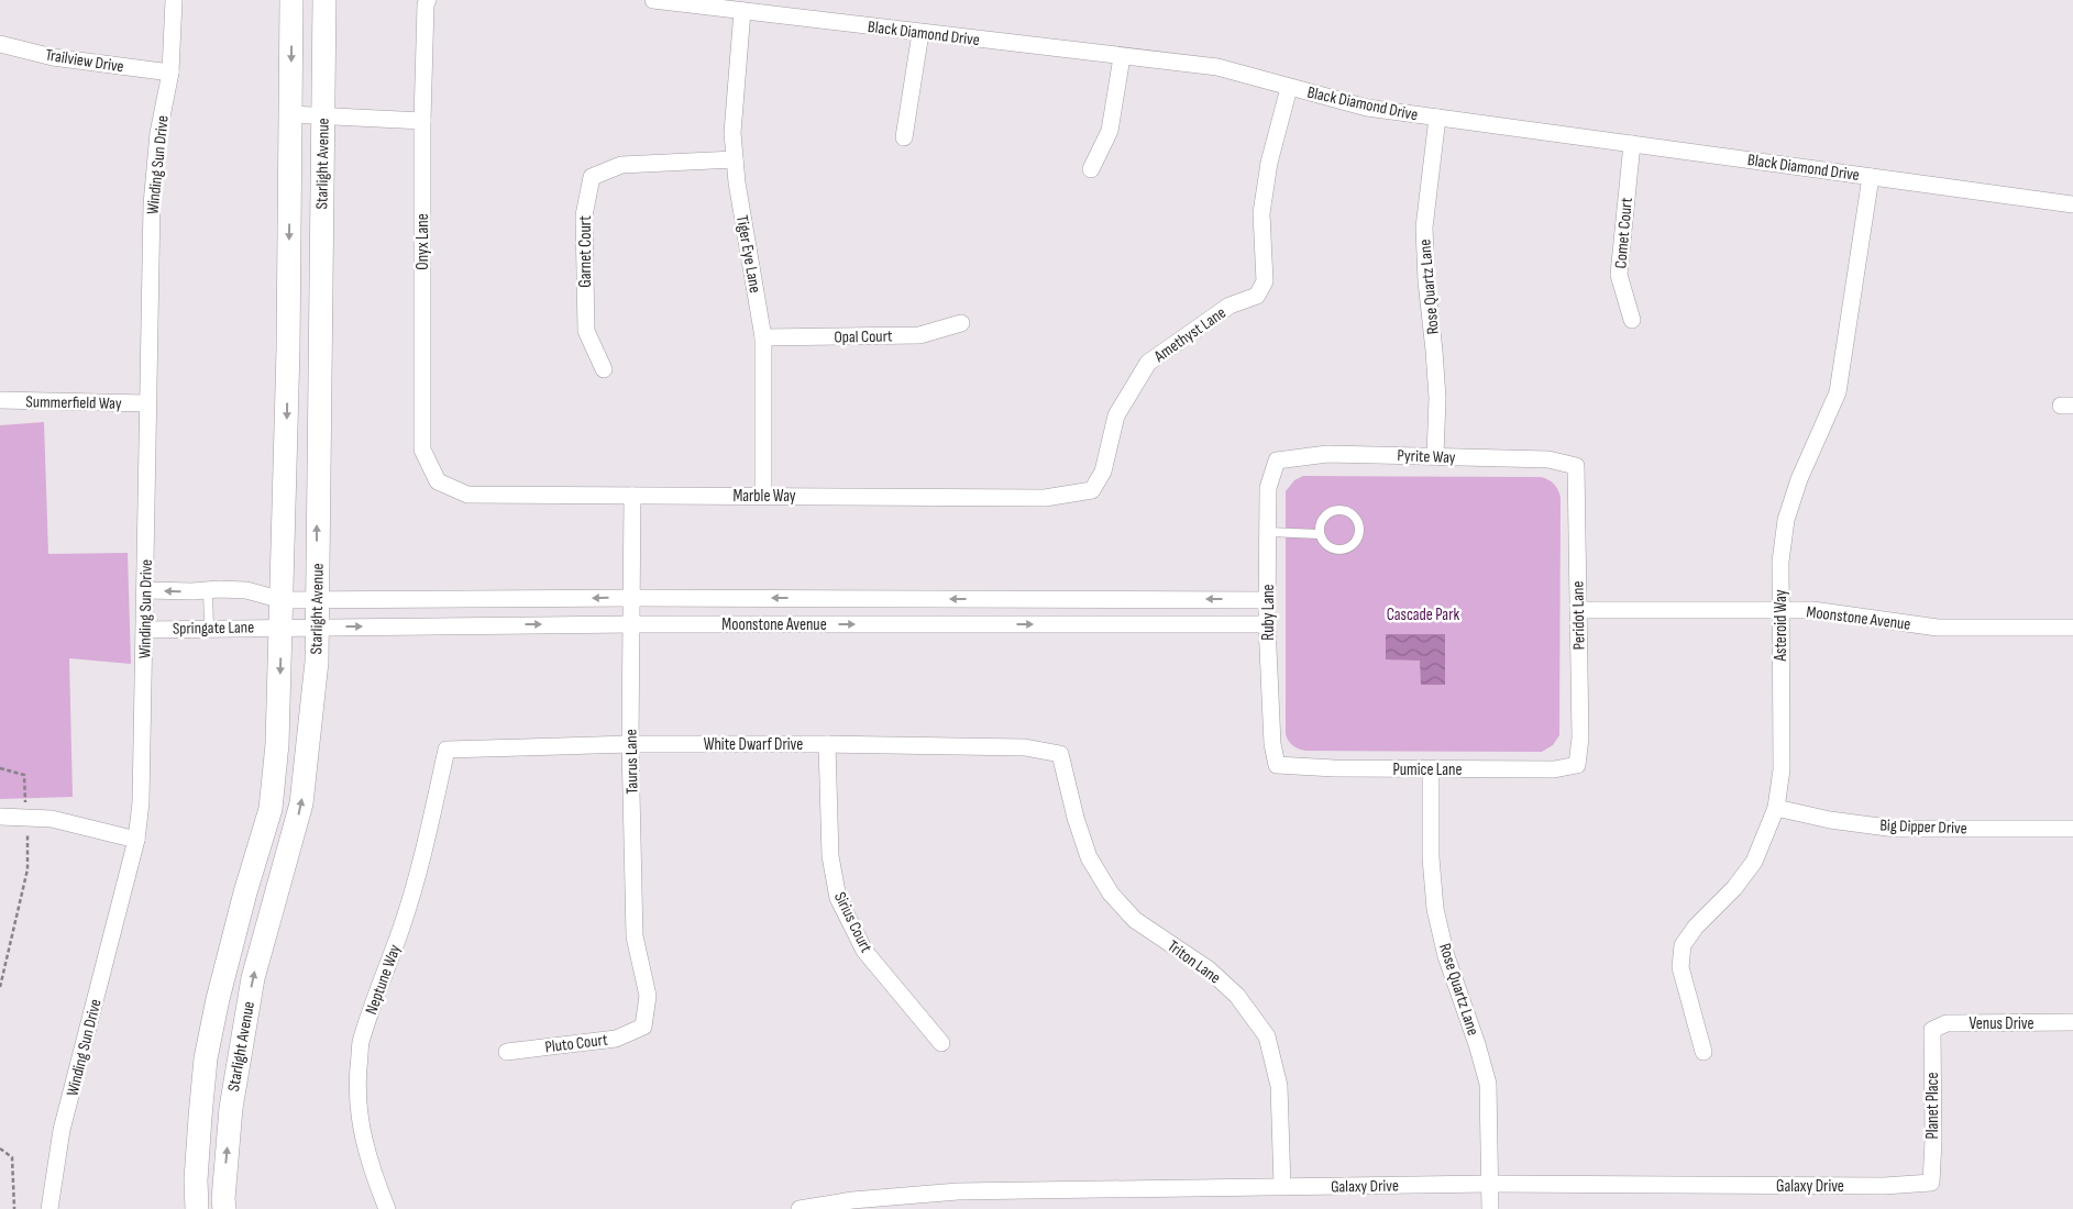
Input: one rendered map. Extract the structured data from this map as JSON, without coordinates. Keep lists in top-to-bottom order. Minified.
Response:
{"streets":{"street":["Black Diamond Drive","Trailview Drive","Starlight Avenue","Winding Sun Drive","Comet Court","Onyx Lane","Garnet Court","Tiger Eye Lane","Rose Quartz Lane","Amethyst Lane","Opal Court","Summerfield Way","Pyrite Way","Marble Way","Ruby Lane","Peridot Lane","Moonstone Avenue","Asteroid Way","Springate Lane","White Dwarf Drive","Taurus Lane","Pumice Lane","Big Dipper Drive","Sirius Court","Triton Lane","Neptune Way","Venus Drive","Pluto Court","Planet Place","Galaxy Drive"]},"crossings":[["Black Diamond Drive","Comet Court"],["Black Diamond Drive","Tiger Eye Lane"],["Black Diamond Drive","Rose Quartz Lane"],["Black Diamond Drive","Amethyst Lane"],["Black Diamond Drive","Asteroid Way"],["Trailview Drive","Winding Sun Drive"],["Starlight Avenue","Moonstone Avenue"],["Starlight Avenue","Springate Lane"],["Winding Sun Drive","Summerfield Way"],["Winding Sun Drive","Springate Lane"],["Onyx Lane","Marble Way"],["Garnet Court","Tiger Eye Lane"],["Tiger Eye Lane","Opal Court"],["Tiger Eye Lane","Marble Way"],["Rose Quartz Lane","Pyrite Way"],["Rose Quartz Lane","Pumice Lane"],["Rose Quartz Lane","Galaxy Drive"],["Amethyst Lane","Marble Way"],["Pyrite Way","Ruby Lane"],["Pyrite Way","Peridot Lane"],["Marble Way","Taurus Lane"],["Ruby Lane","Moonstone Avenue"],["Ruby Lane","Pumice Lane"],["Peridot Lane","Moonstone Avenue"],["Peridot Lane","Pumice Lane"],["Moonstone Avenue","Asteroid Way"],["Moonstone Avenue","Springate Lane"],["Moonstone Avenue","Taurus Lane"],["Asteroid Way","Big Dipper Drive"],["White Dwarf Drive","Taurus Lane"],["White Dwarf Drive","Sirius Court"],["White Dwarf Drive","Triton Lane"],["White Dwarf Drive","Neptune Way"],["Taurus Lane","Pluto Court"],["Triton Lane","Galaxy Drive"],["Venus Drive","Planet Place"],["Planet Place","Galaxy Drive"]],"parks":["Cascade Park"]}
